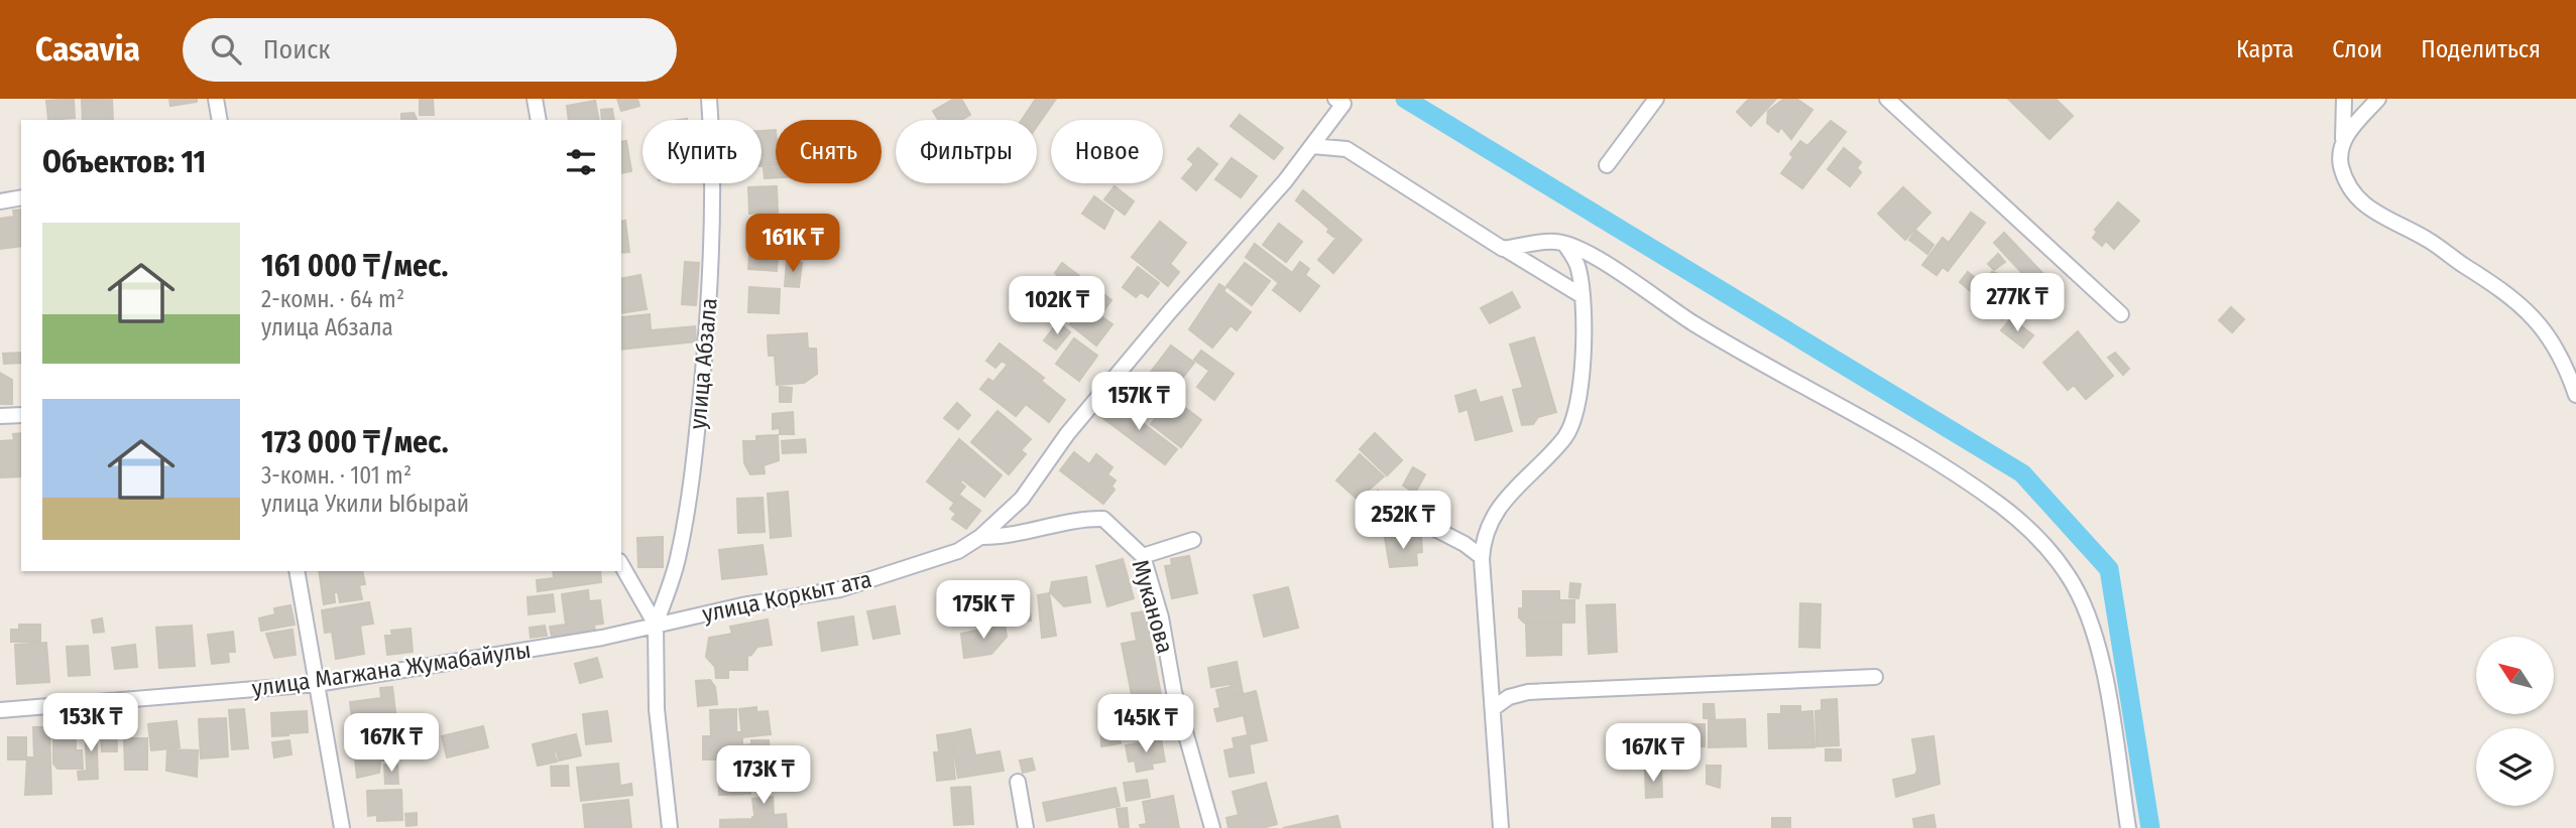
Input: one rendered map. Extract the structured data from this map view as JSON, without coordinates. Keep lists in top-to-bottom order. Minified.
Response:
{"streets":{"street":["улица Абзала","улица Коркыт ата","Муканова","улица Магжана Жумабайулы"]},"crossings":[["улица Абзала","улица Коркыт ата"],["улица Абзала","улица Магжана Жумабайулы"],["улица Коркыт ата","Муканова"],["улица Коркыт ата","улица Магжана Жумабайулы"]],"north":"top left","page":{"header":"Casavia","search":"Поиск","nav":["Карта","Слои","Поделиться"],"chip":["Купить","Снять","Фильтры","Новое"],"heading":"Объектов: 11","list":[{"name":"161 000 ₸/мес.","note":"2-комн. · 64 m² · улица Абзала"},{"name":"173 000 ₸/мес.","note":"3-комн. · 101 m² · улица Укили Ыбырай"}],"price":["161K ₸","277K ₸","102K ₸","157K ₸","252K ₸","175K ₸","153K ₸","145K ₸","167K ₸","167K ₸","173K ₸"]}}
